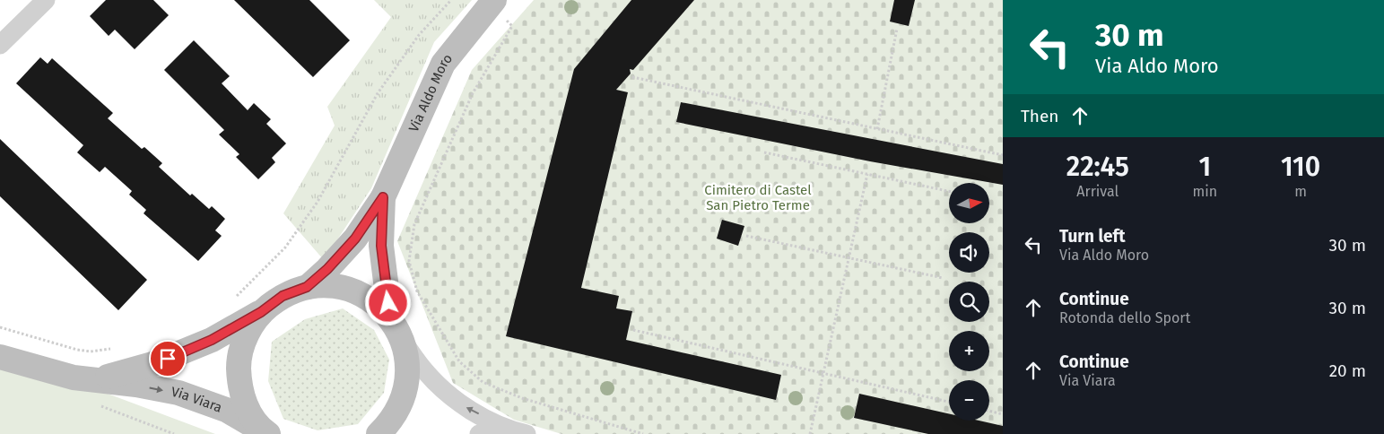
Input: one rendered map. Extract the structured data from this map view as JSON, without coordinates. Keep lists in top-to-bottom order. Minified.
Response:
{"streets":{"main road":["Via Aldo Moro","Via Viara"]},"one_way":["Via Viara"],"parks":["Cimitero di Castel San Pietro Terme"],"north":"right","page":{"turn":["30 m","Via Aldo Moro"],"then":"Then","eta":["22:45","Arrival","1","min","110","m"],"map_buttons":["+","−"],"list":[{"name":"Turn left","note":"Via Aldo Moro","value":"30 m"},{"name":"Continue","note":"Rotonda dello Sport","value":"30 m"},{"name":"Continue","note":"Via Viara","value":"20 m"}]}}
